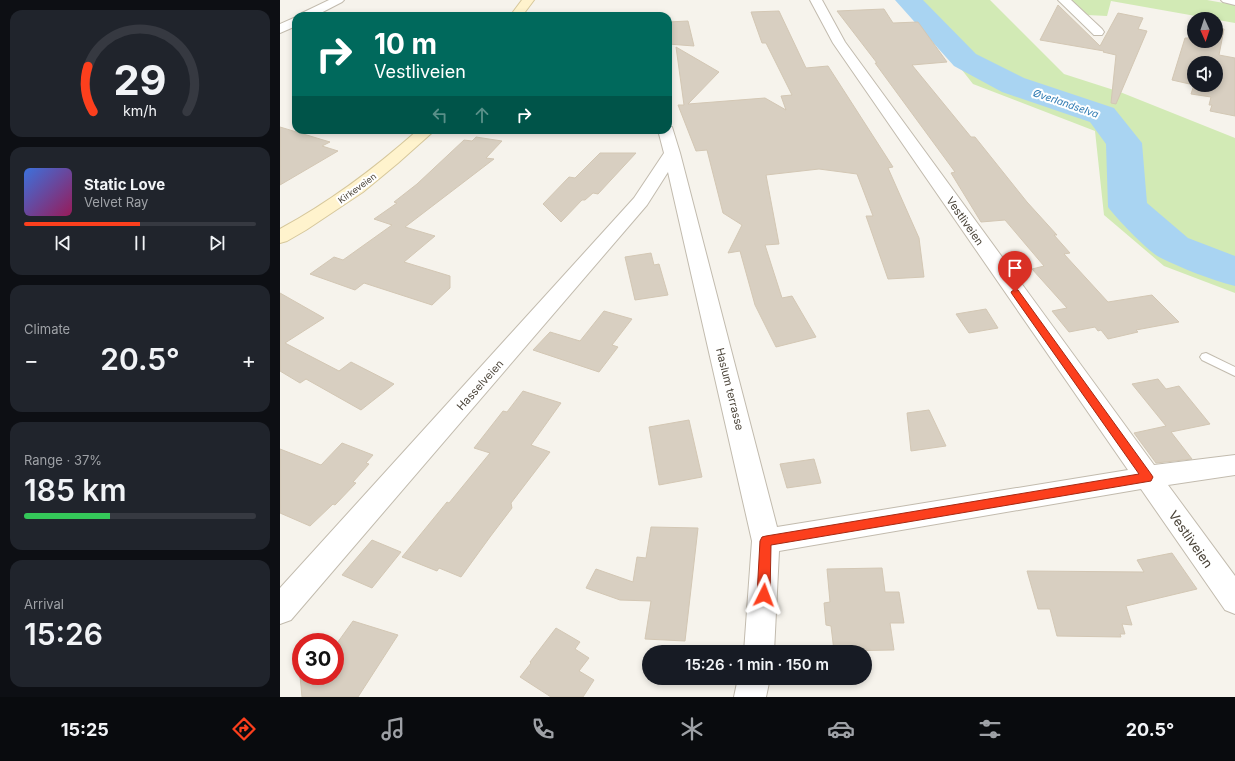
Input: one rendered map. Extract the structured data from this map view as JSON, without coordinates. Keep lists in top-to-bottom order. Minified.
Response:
{"streets":{"main road":["Kirkeveien"],"street":["Vestliveien","Hasselveien","Haslum terrasse"]},"crossings":[["Hasselveien","Haslum terrasse"]],"water":["Øverlandselva"],"north":"bottom","page":{"turn":["10 m","Vestliveien"],"song":["Static Love","Velvet Ray"],"tile":["Climate",["Range · 37%","185 km"],["Arrival","15:26"]],"heat":["−","20.5°","+"],"limit":"30","trip":"15:26 · 1 min · 150 m","tabs":["15:25","20.5°"],"gauge":["29","km/h"]}}
